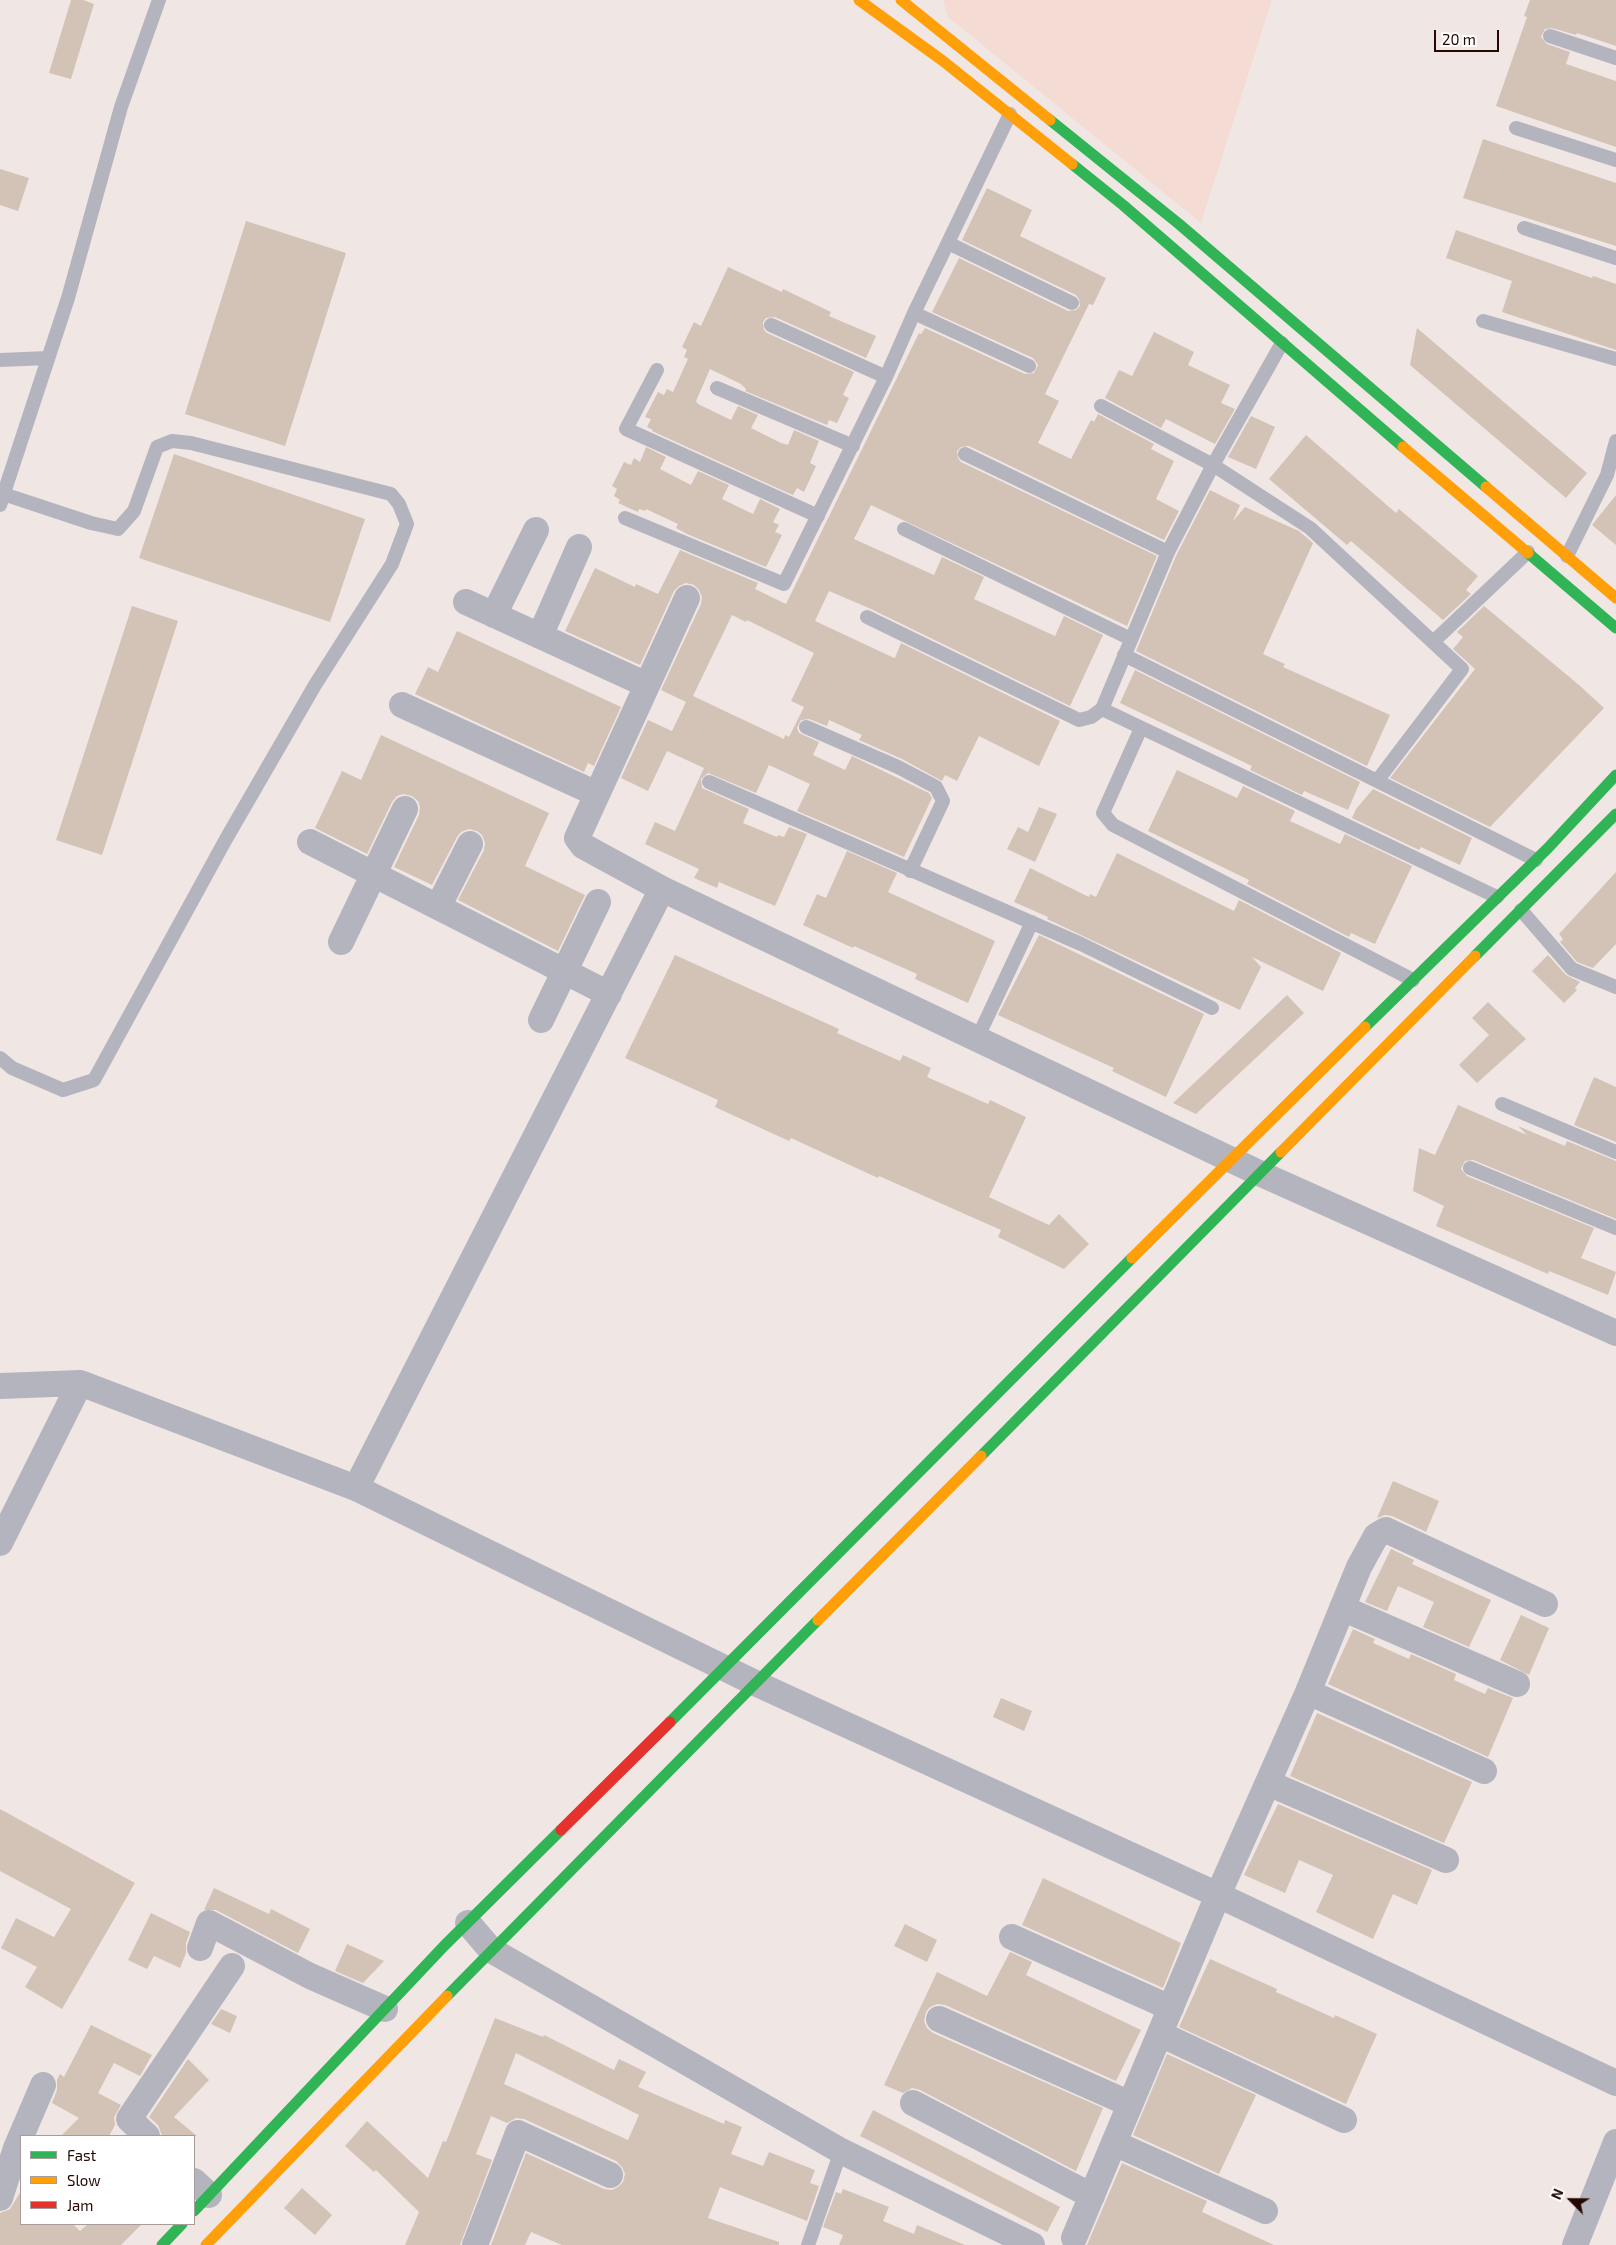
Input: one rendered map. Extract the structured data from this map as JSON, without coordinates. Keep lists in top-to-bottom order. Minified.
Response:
{"legend":["Fast","Slow","Jam"],"scale_bar":"20 m","north":"top left"}
